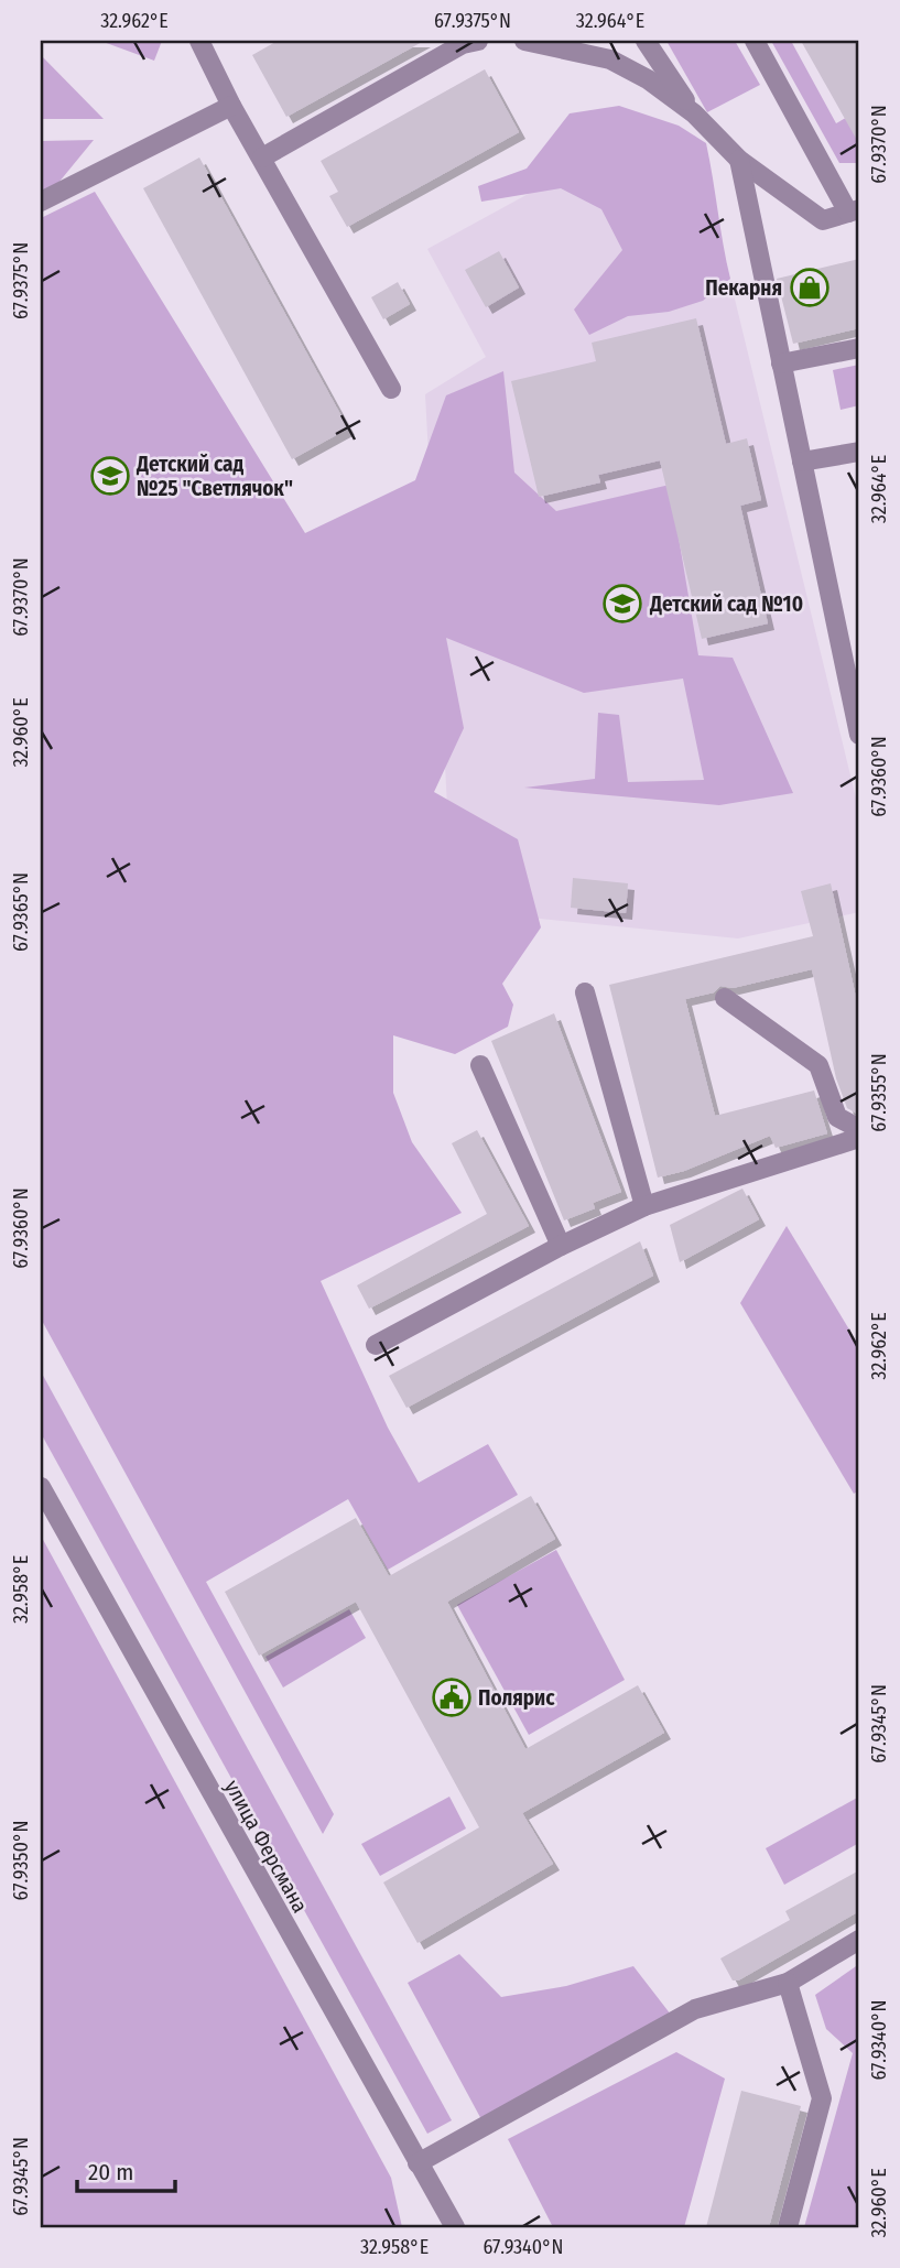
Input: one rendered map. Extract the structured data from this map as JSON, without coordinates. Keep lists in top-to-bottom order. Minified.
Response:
{"streets":{"street":["улица Ферсмана"]},"places":{"shop":["Пекарня"],"school or university":["Детский сад №25 \"Светлячок\"","Детский сад №10"],"public building":["Полярис"]},"scale_bar":"20 m","coordinates":["32.962°E","67.9375°N","32.964°E","67.9370°N","32.960°E","67.9360°N","67.9365°N","67.9355°N","32.958°E","67.9345°N","67.9350°N","67.9340°N"]}
